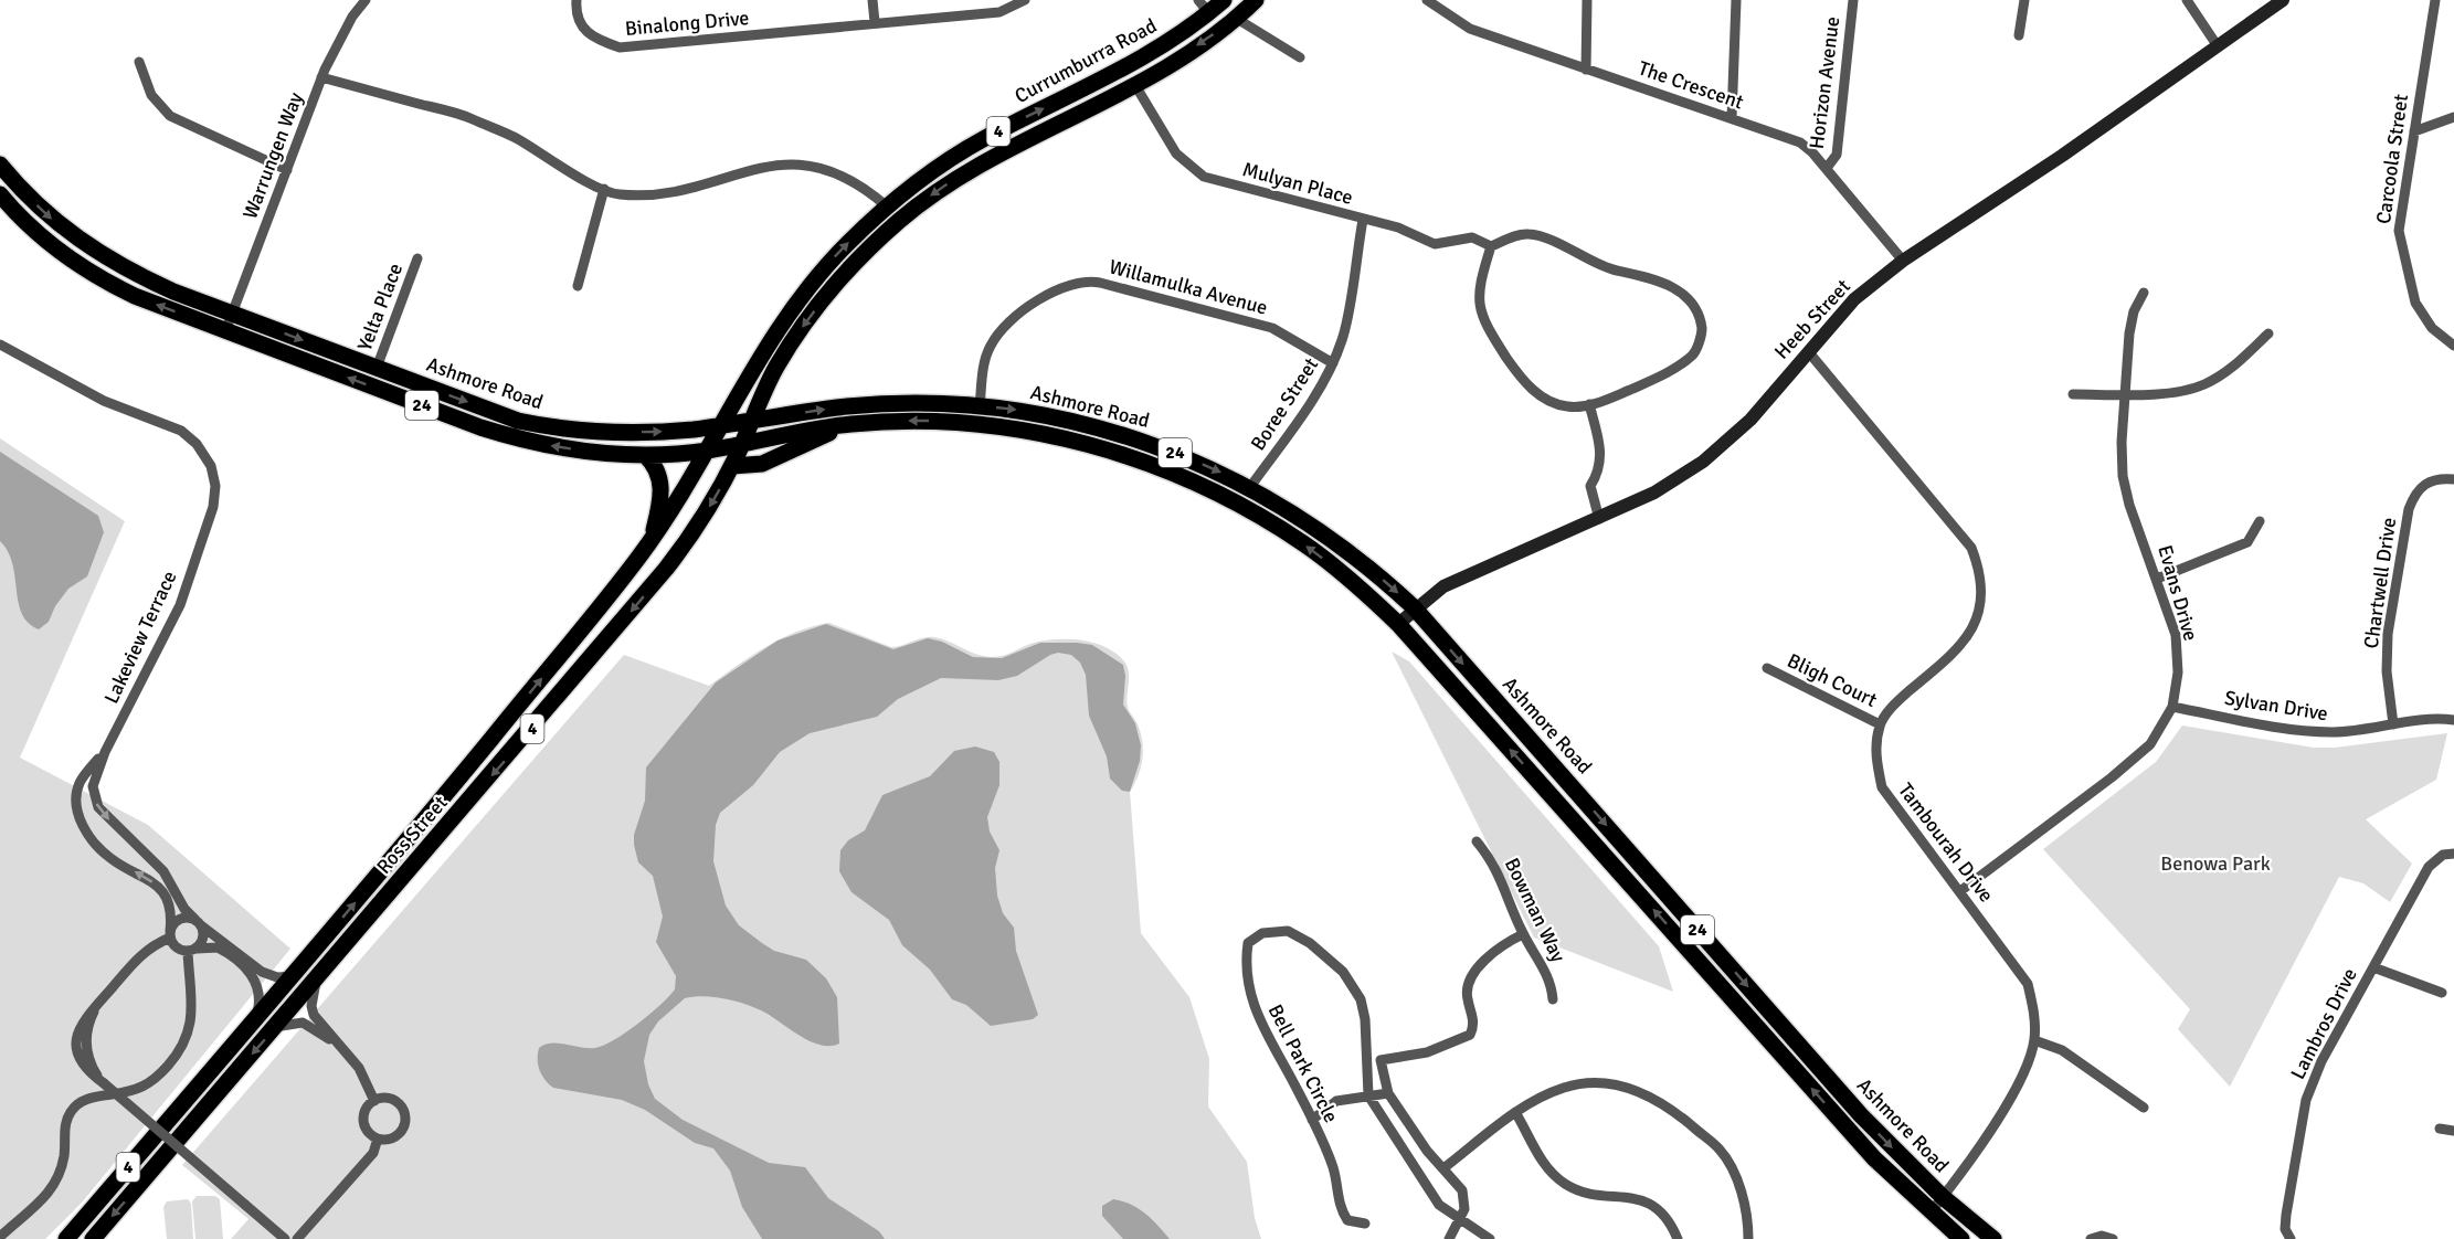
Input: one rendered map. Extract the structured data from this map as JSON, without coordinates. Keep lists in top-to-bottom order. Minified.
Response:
{"streets":{"main road":["Currumburra Road","4","Ashmore Road","24","Ross Street"],"street":["Binalong Drive","Horizon Avenue","The Crescent","Warrungen Way","Carcoola Street","Mulyan Place","Willamulka Avenue","Yelta Place","Heeb Street","Boree Street","Chartwell Drive","Evans Drive","Lakeview Terrace","Bligh Court","Sylvan Drive","Tambourah Drive","Bowman Way","Lambros Drive","Bell Park Circle"]},"crossings":[["Currumburra Road","Mulyan Place"],["Currumburra Road","Ashmore Road"],["Currumburra Road","Ross Street"],["Horizon Avenue","The Crescent"],["The Crescent","Heeb Street"],["Warrungen Way","Ashmore Road"],["Mulyan Place","Boree Street"],["Willamulka Avenue","Ashmore Road"],["Willamulka Avenue","Boree Street"],["Yelta Place","Ashmore Road"],["Heeb Street","Ashmore Road"],["Ashmore Road","Boree Street"],["Ashmore Road","Ross Street"],["Ashmore Road","Tambourah Drive"],["Chartwell Drive","Sylvan Drive"],["Evans Drive","Sylvan Drive"],["Evans Drive","Tambourah Drive"],["Bligh Court","Tambourah Drive"]],"parks":["Benowa Park"]}
